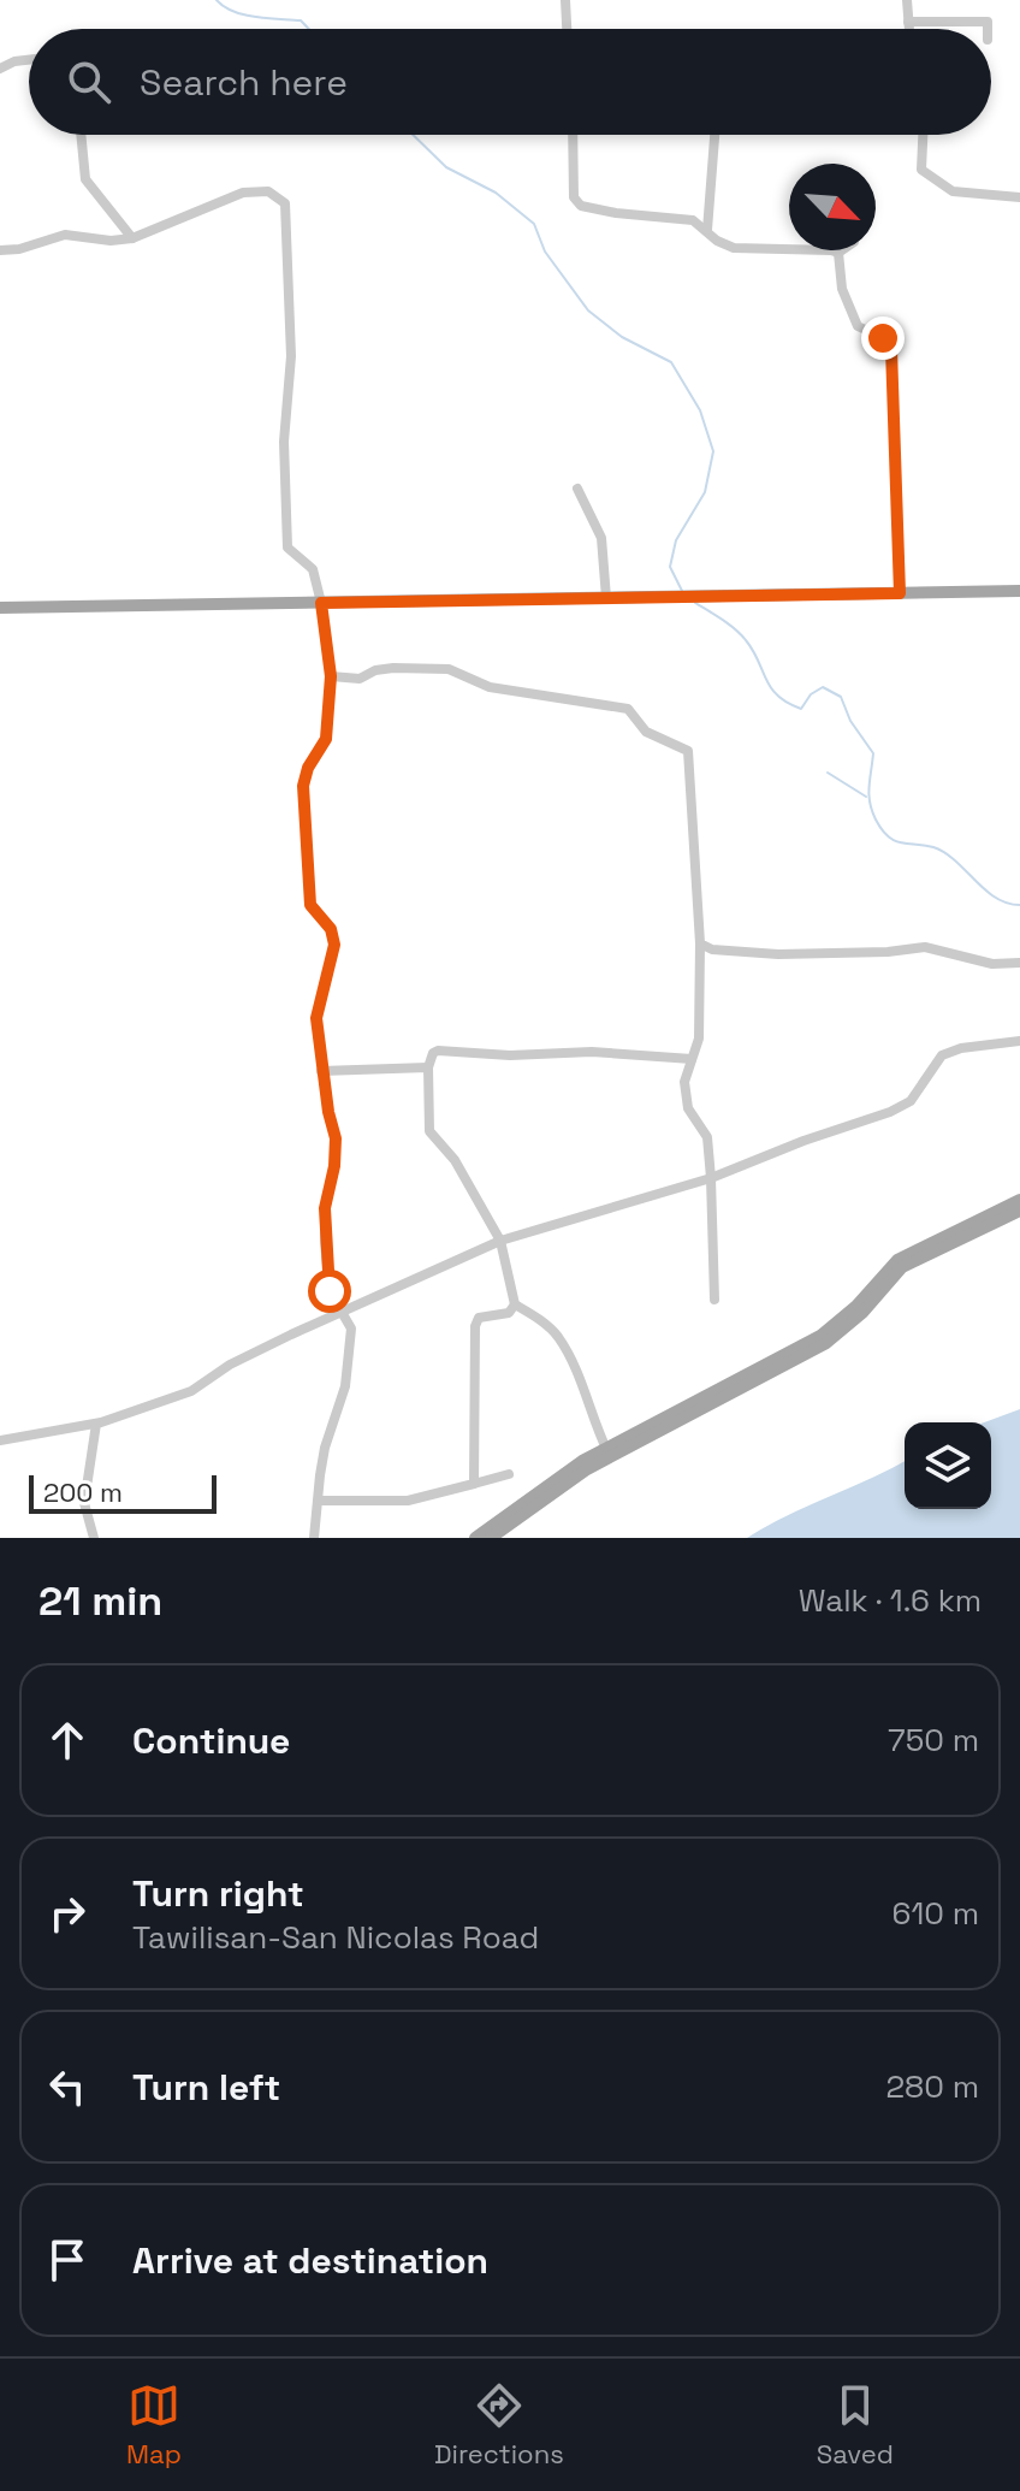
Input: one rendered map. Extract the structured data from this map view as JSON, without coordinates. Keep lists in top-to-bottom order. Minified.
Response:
{"scale_bar":"200 m","north":"bottom right","page":{"search":"Search here","scale":"200 m","heading":["21 min","Walk · 1.6 km"],"list":[["Continue","750 m"],["Turn right","Tawilisan-San Nicolas Road","610 m"],["Turn left","280 m"],"Arrive at destination"],"nav":["Map","Directions","Saved"]}}
